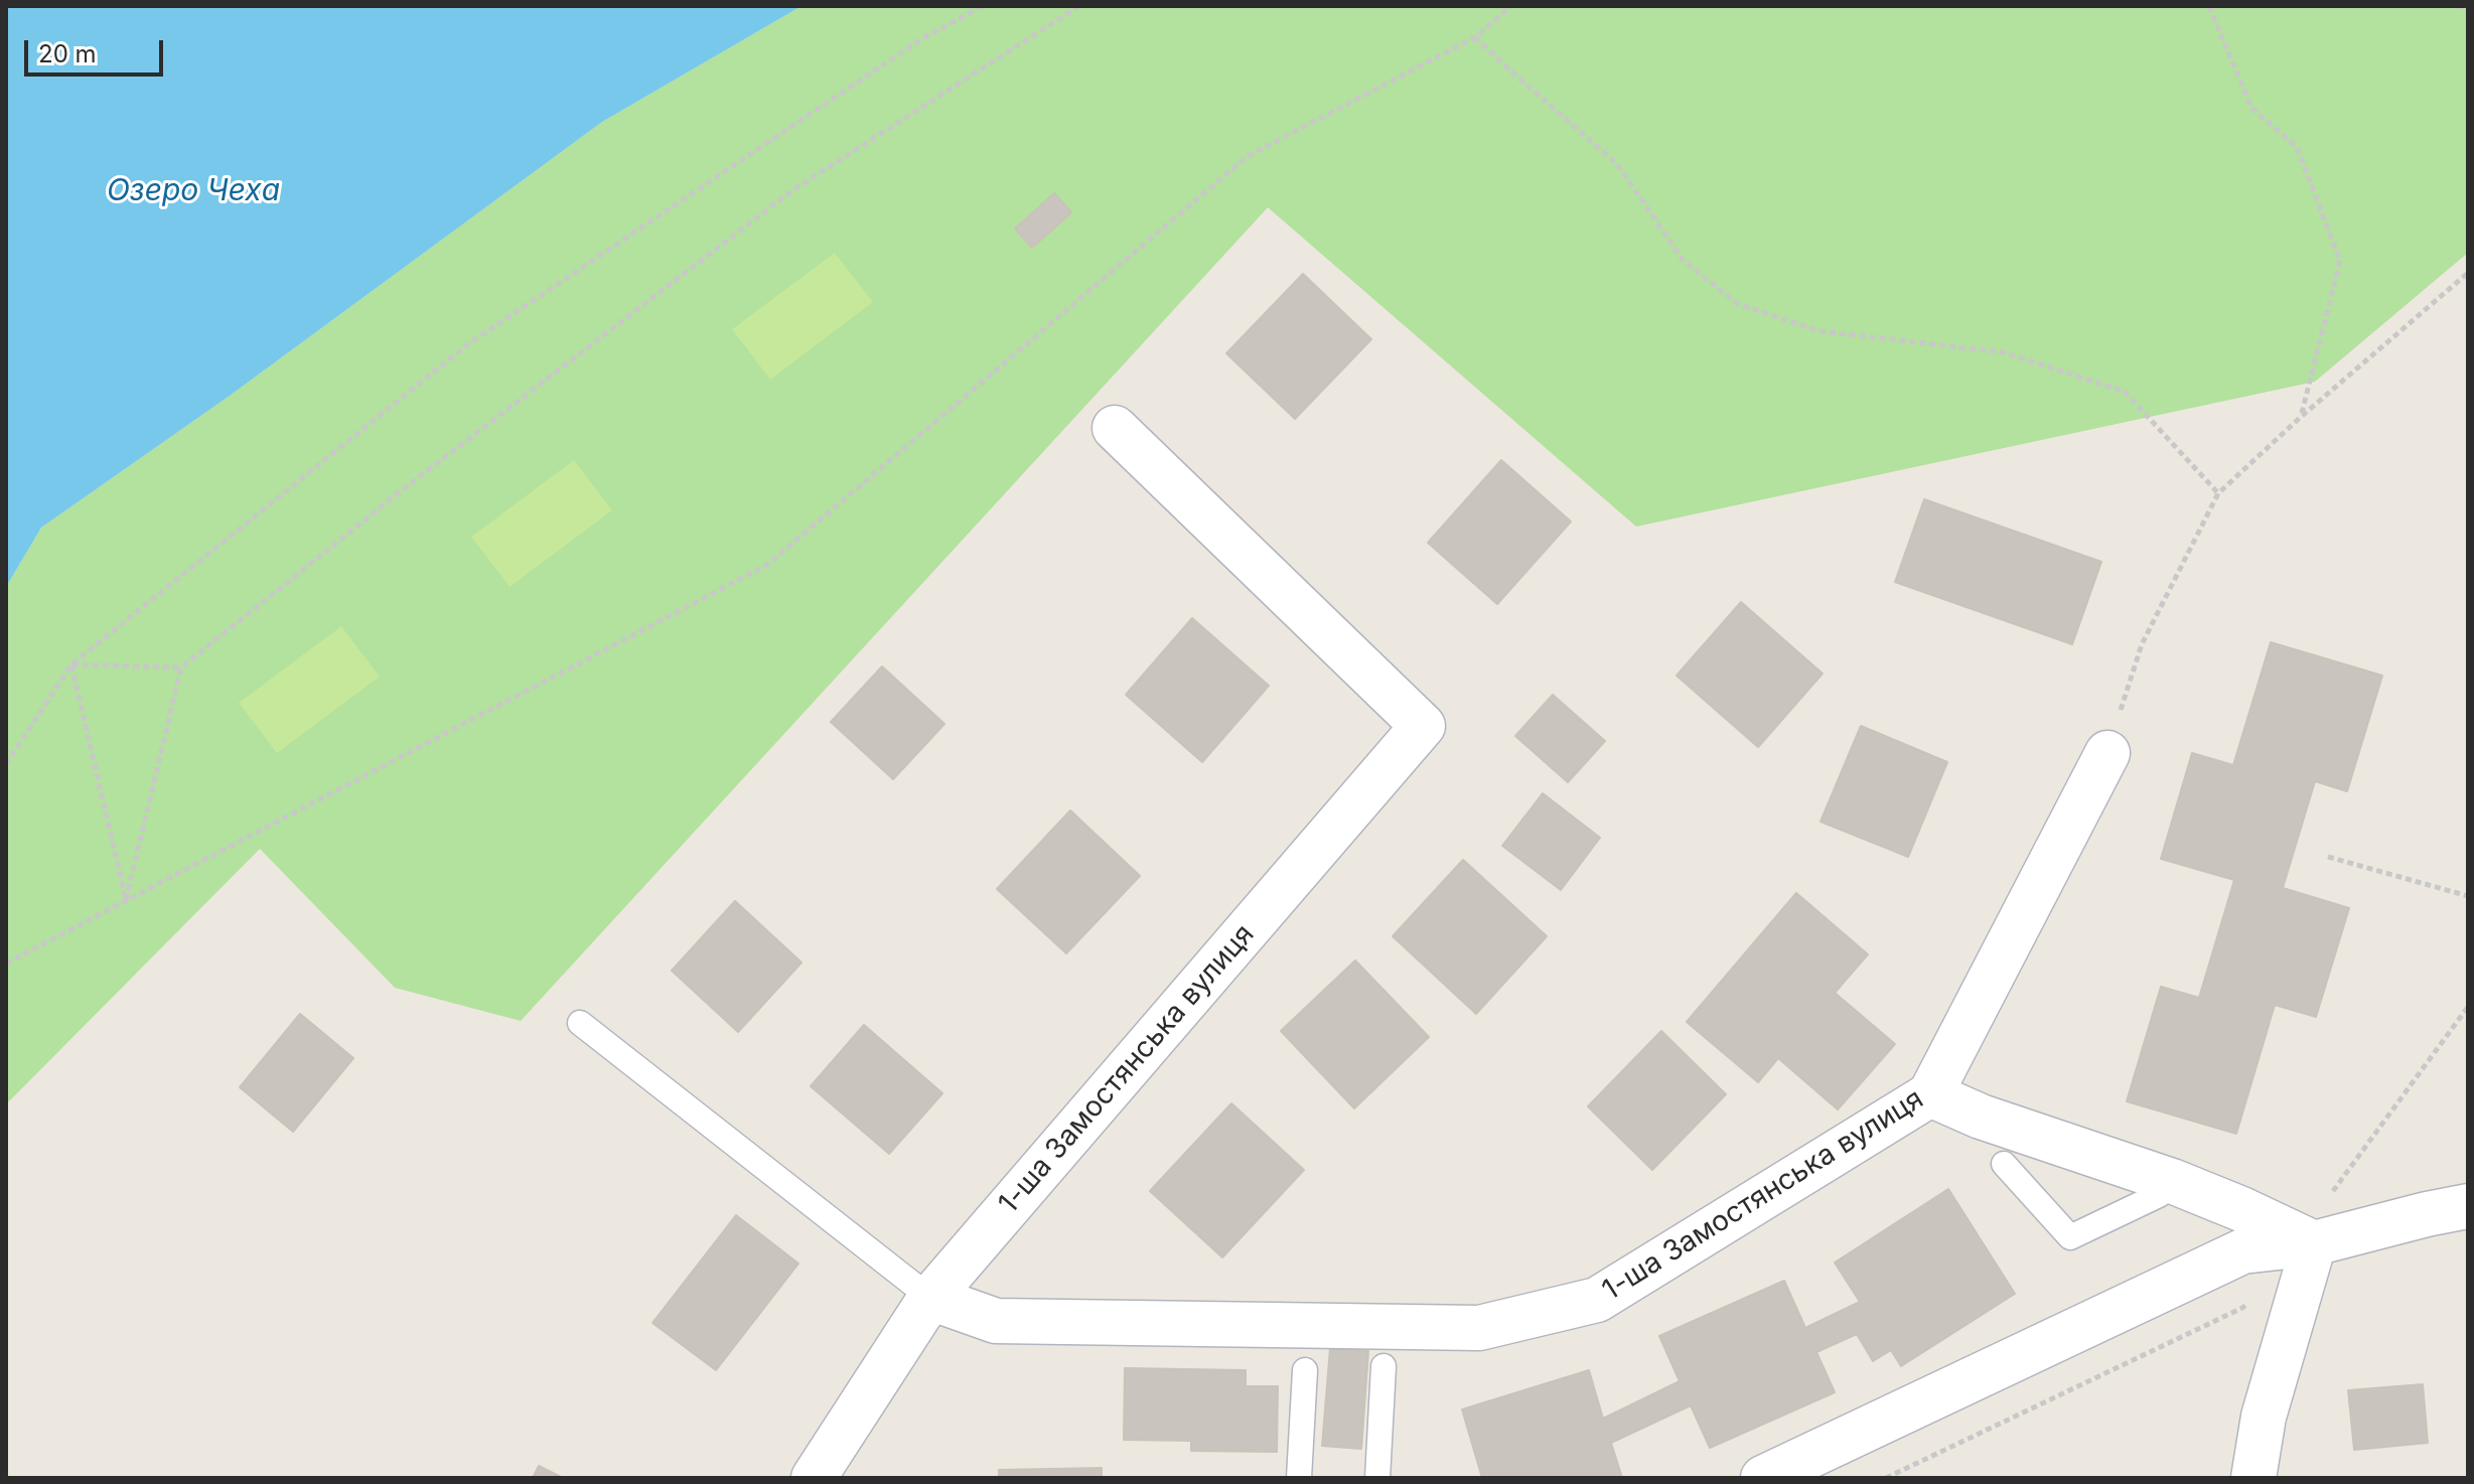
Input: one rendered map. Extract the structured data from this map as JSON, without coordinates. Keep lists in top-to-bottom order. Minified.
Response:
{"streets":{"street":["1-ша Замостянська вулиця"]},"water":["Озеро Чеха"],"scale_bar":"20 m"}
